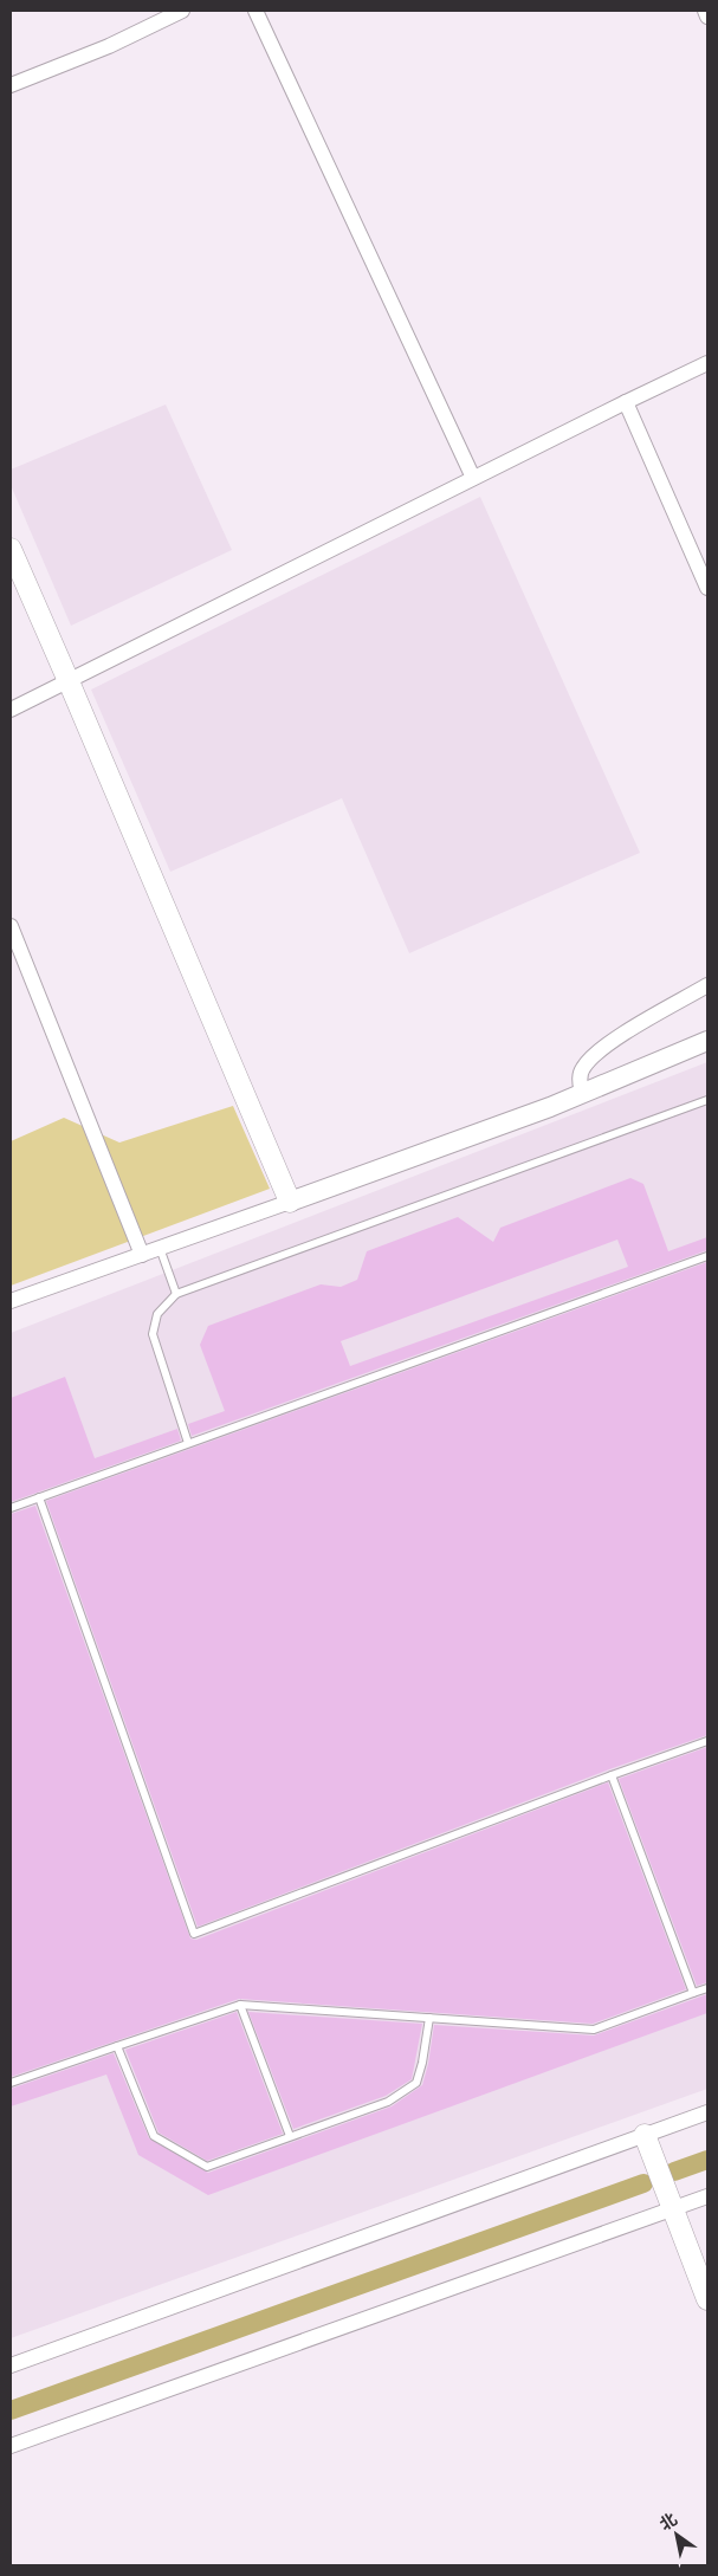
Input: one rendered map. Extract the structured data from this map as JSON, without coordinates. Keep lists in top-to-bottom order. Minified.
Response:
{"north":"top left"}
